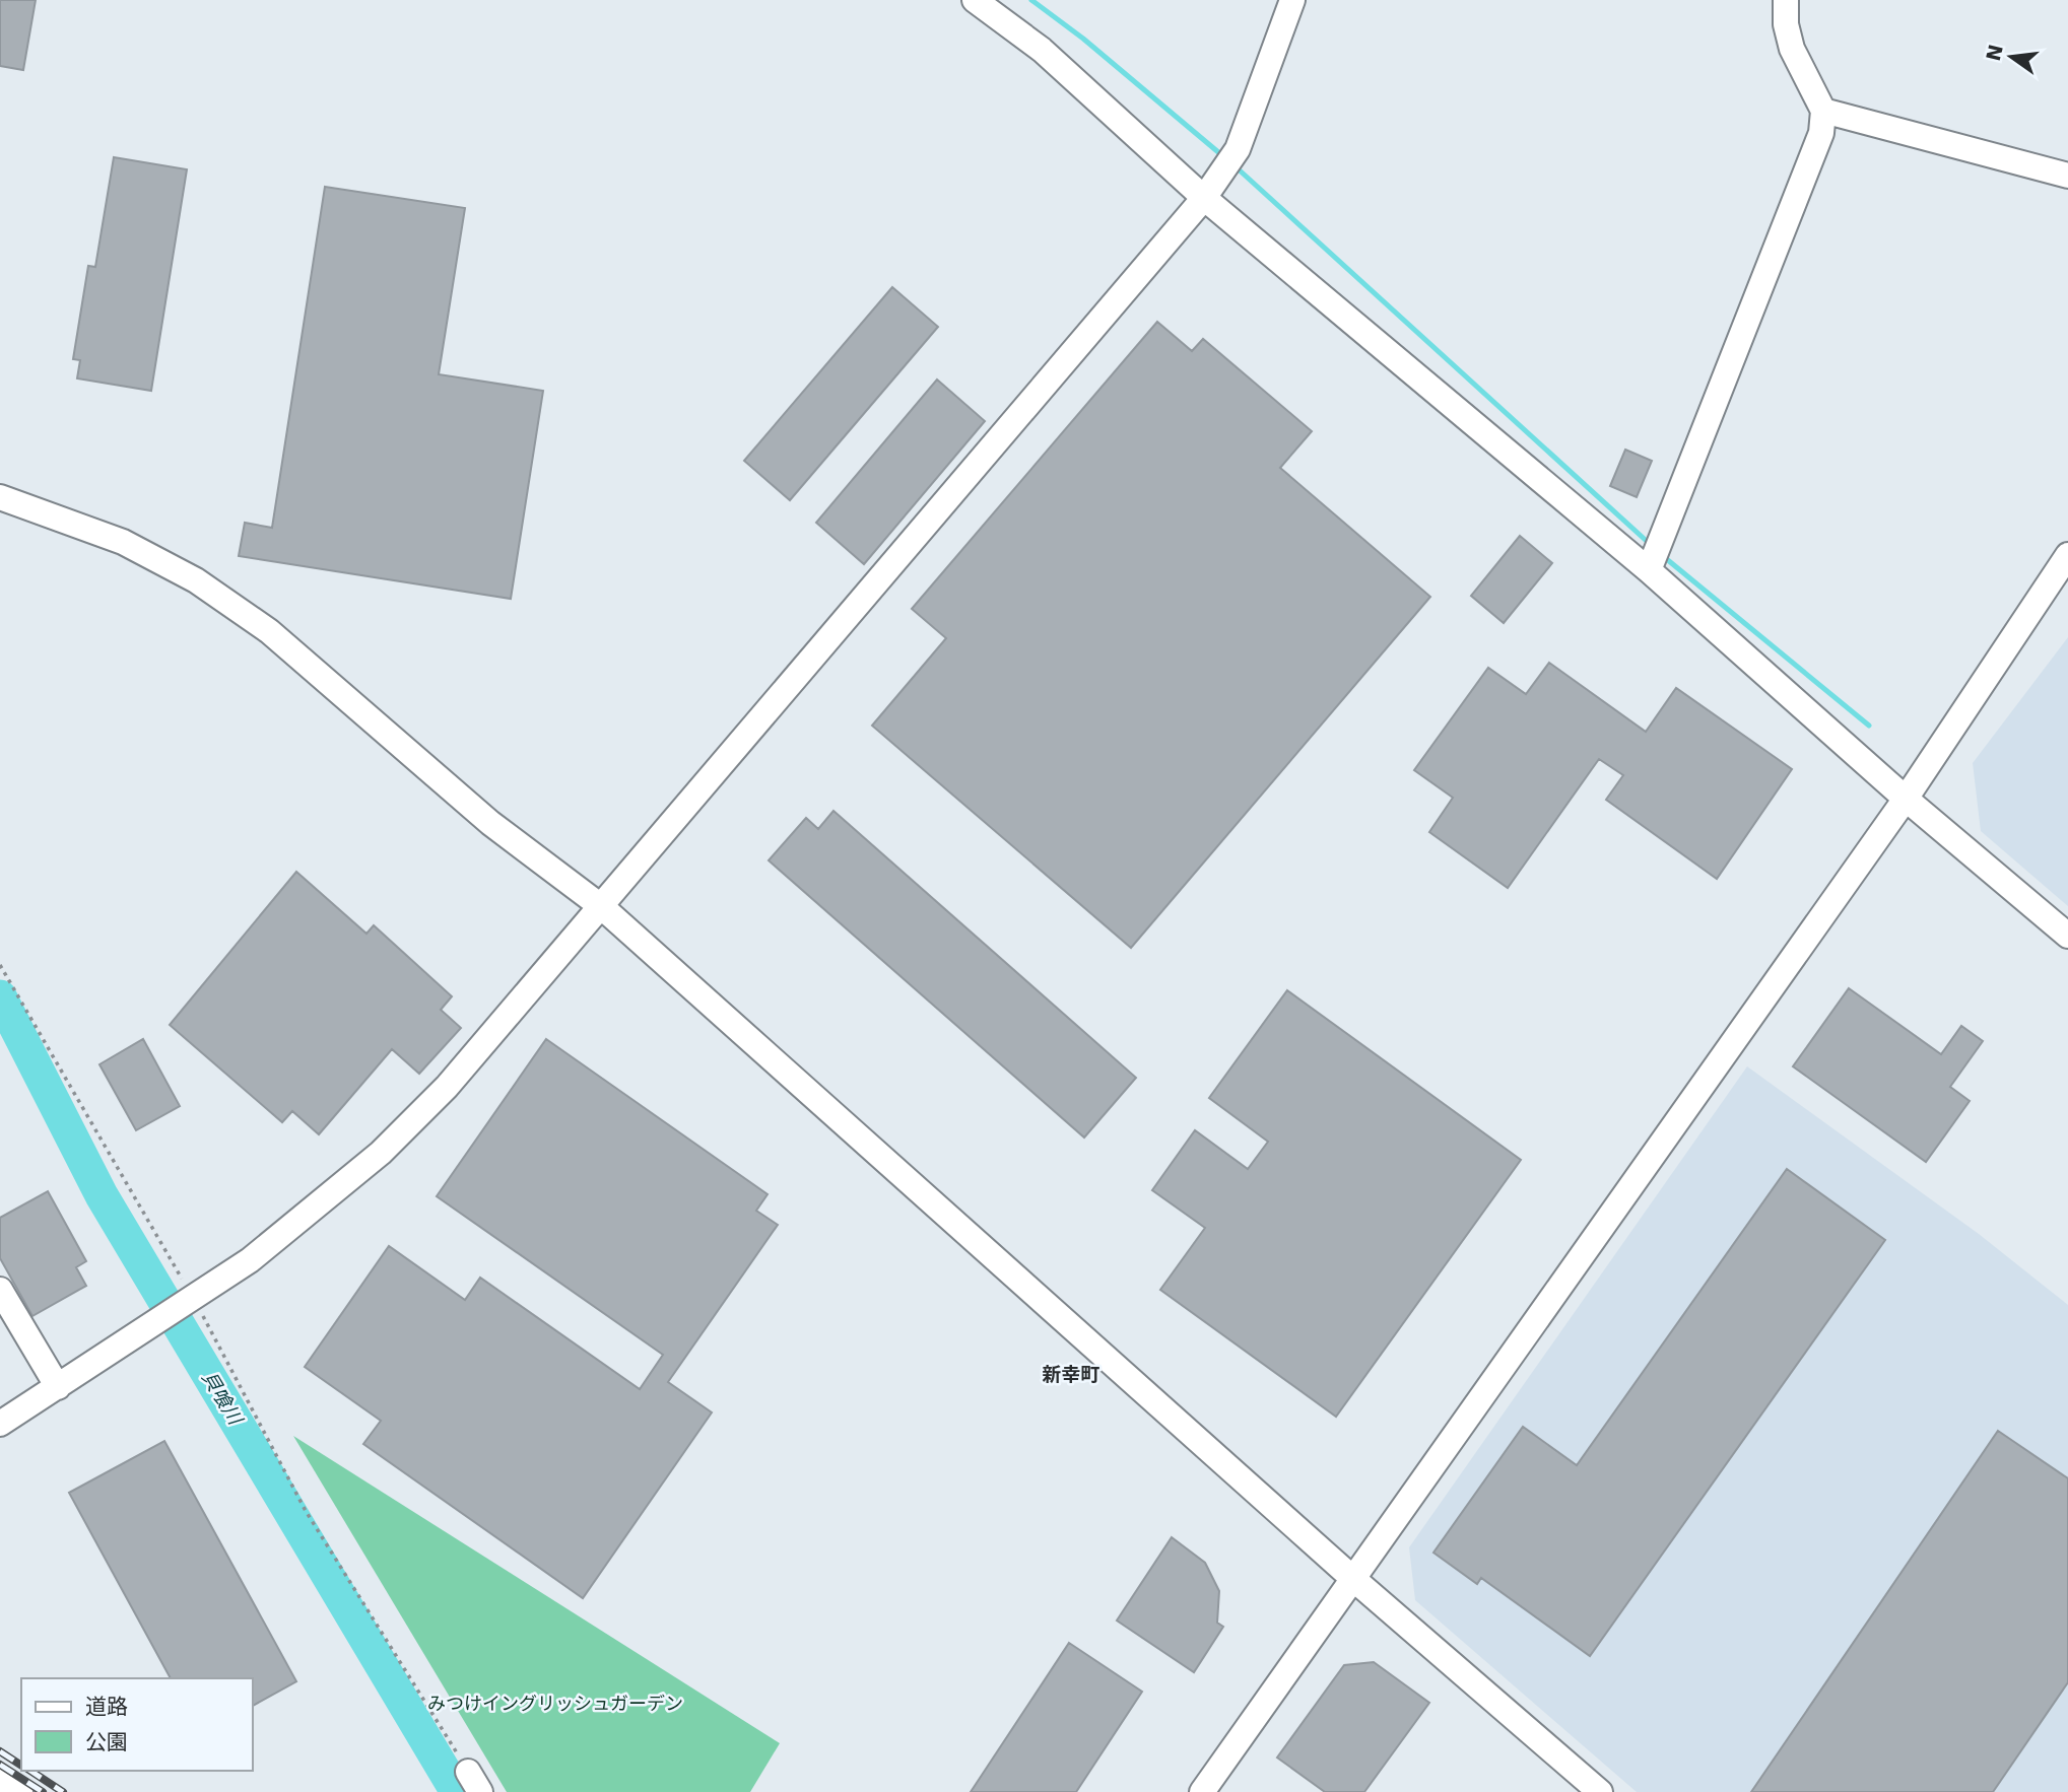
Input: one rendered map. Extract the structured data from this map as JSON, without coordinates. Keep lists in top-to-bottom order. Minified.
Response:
{"districts":["新幸町"],"water":["貝喰川"],"parks":["みつけイングリッシュガーデン"],"legend":["道路","公園"],"north":"left"}
